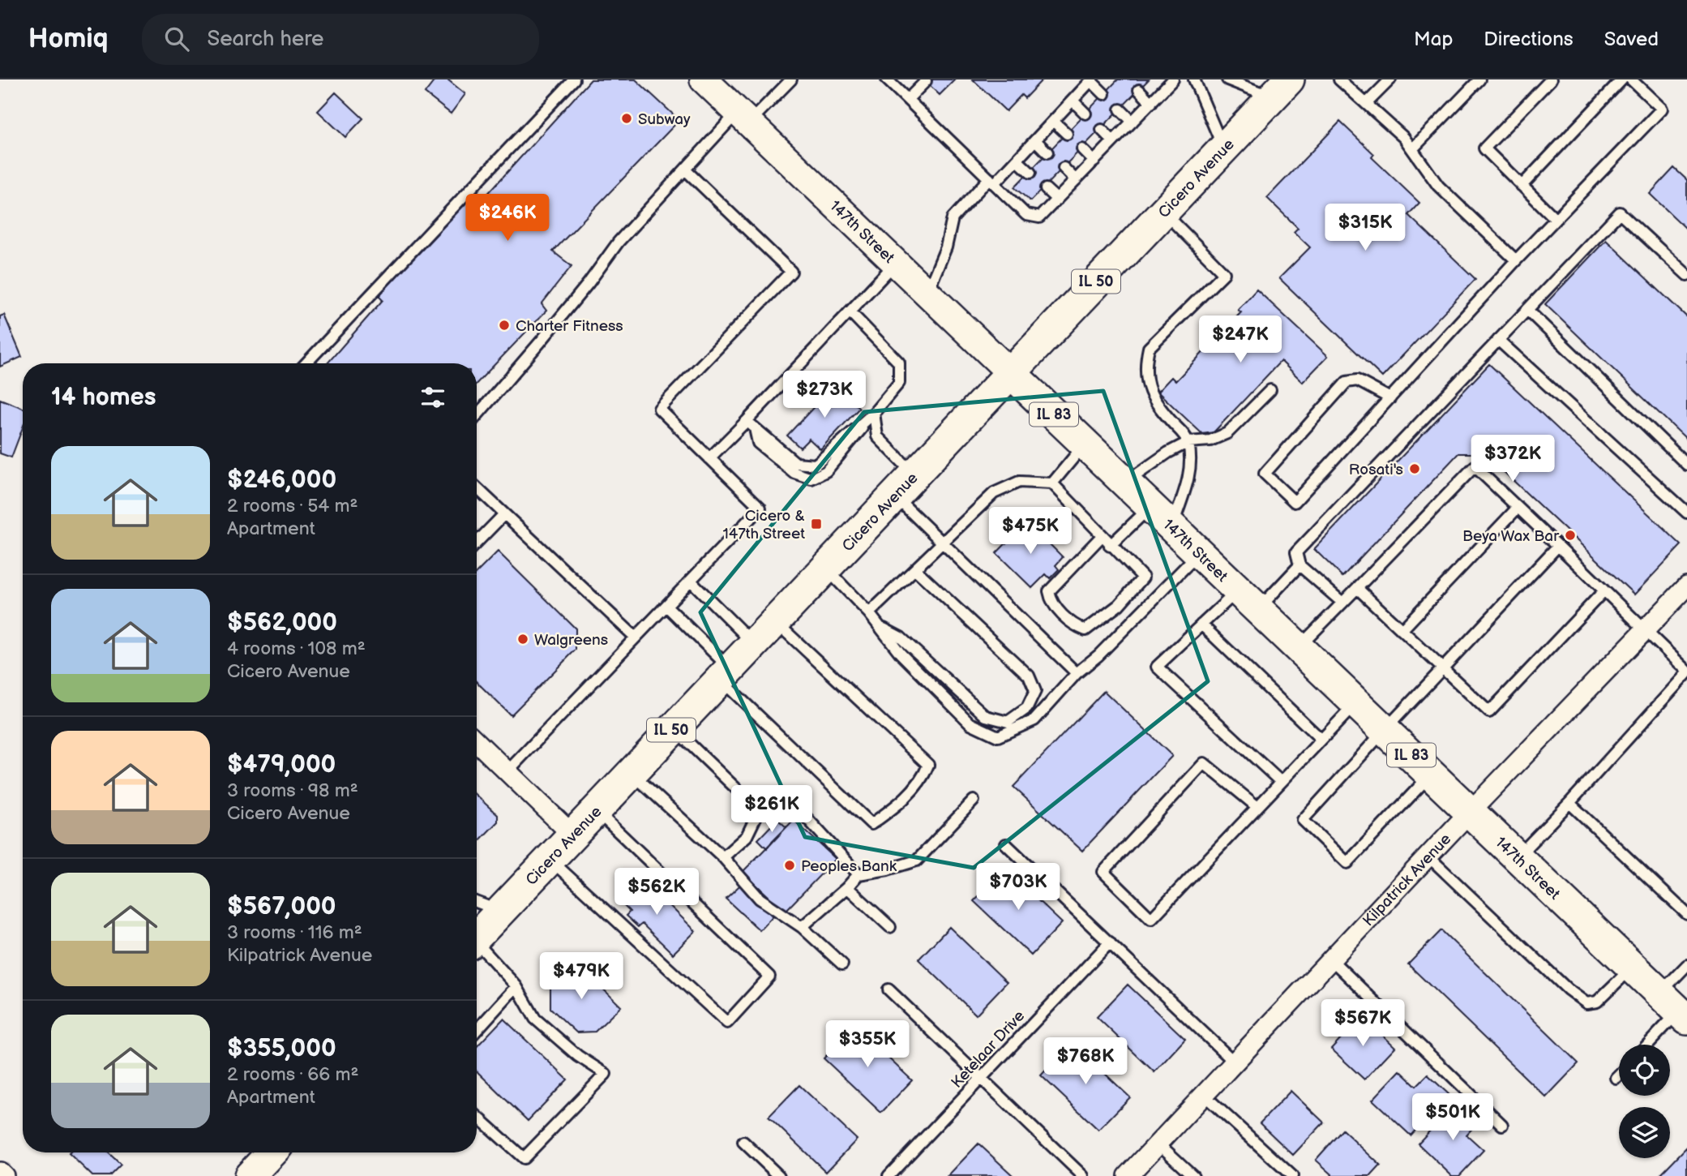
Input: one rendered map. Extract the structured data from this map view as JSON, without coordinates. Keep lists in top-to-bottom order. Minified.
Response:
{"streets":{"main road":["Cicero Avenue","147th Street","IL 50","IL 83"],"street":["Kilpatrick Avenue"],"lane":["Ketelaar Drive"]},"crossings":[["Cicero Avenue","147th Street"],["147th Street","Kilpatrick Avenue"]],"places":{"other":["Subway","Charter Fitness","Rosati's","Beya Wax Bar","Walgreens","Peoples Bank"],"transit":["Cicero & 147th Street"]},"page":{"header":"Homiq","search":"Search here","nav":["Map","Directions","Saved"],"price":["$246K","$315K","$247K","$273K","$372K","$475K","$261K","$703K","$562K","$479K","$567K","$355K","$768K","$501K"],"heading":"14 homes","list":[{"name":"$246,000","note":"2 rooms · 54 m² · Apartment"},{"name":"$562,000","note":"4 rooms · 108 m² · Cicero Avenue"},{"name":"$479,000","note":"3 rooms · 98 m² · Cicero Avenue"},{"name":"$567,000","note":"3 rooms · 116 m² · Kilpatrick Avenue"},{"name":"$355,000","note":"2 rooms · 66 m² · Apartment"}]}}
